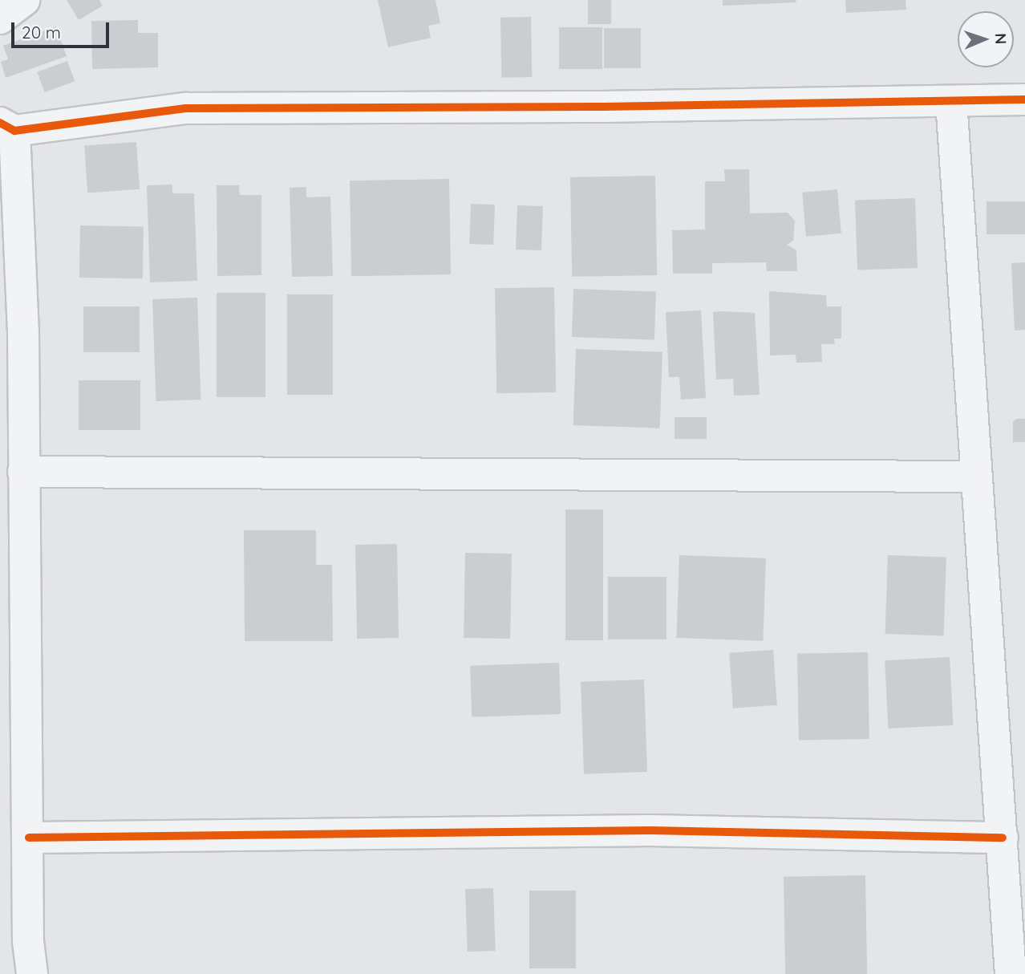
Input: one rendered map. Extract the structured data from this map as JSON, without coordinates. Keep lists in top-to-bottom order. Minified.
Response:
{"scale_bar":"20 m","north":"right"}
